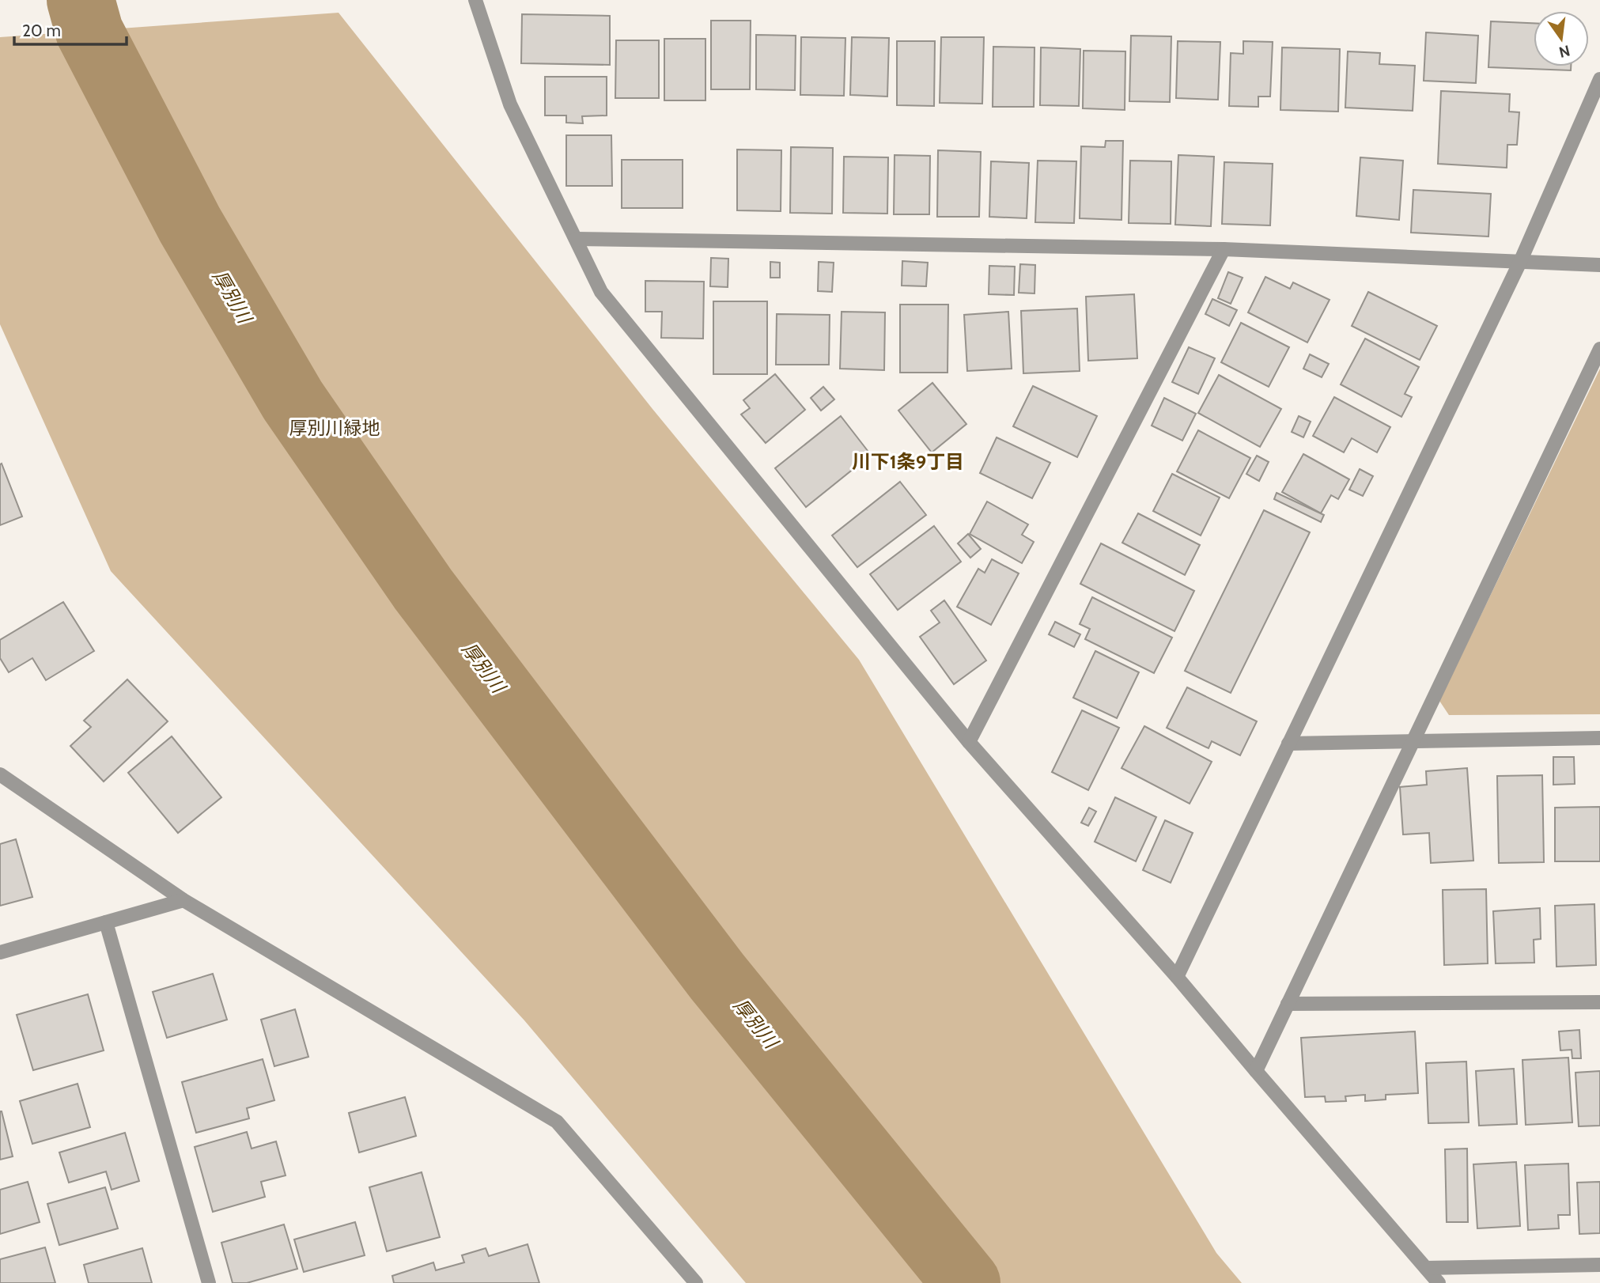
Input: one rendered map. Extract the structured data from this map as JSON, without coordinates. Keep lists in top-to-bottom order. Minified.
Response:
{"districts":["川下1条9丁目"],"water":["厚別川"],"parks":["厚別川緑地"],"scale_bar":"20 m","north":"bottom"}
